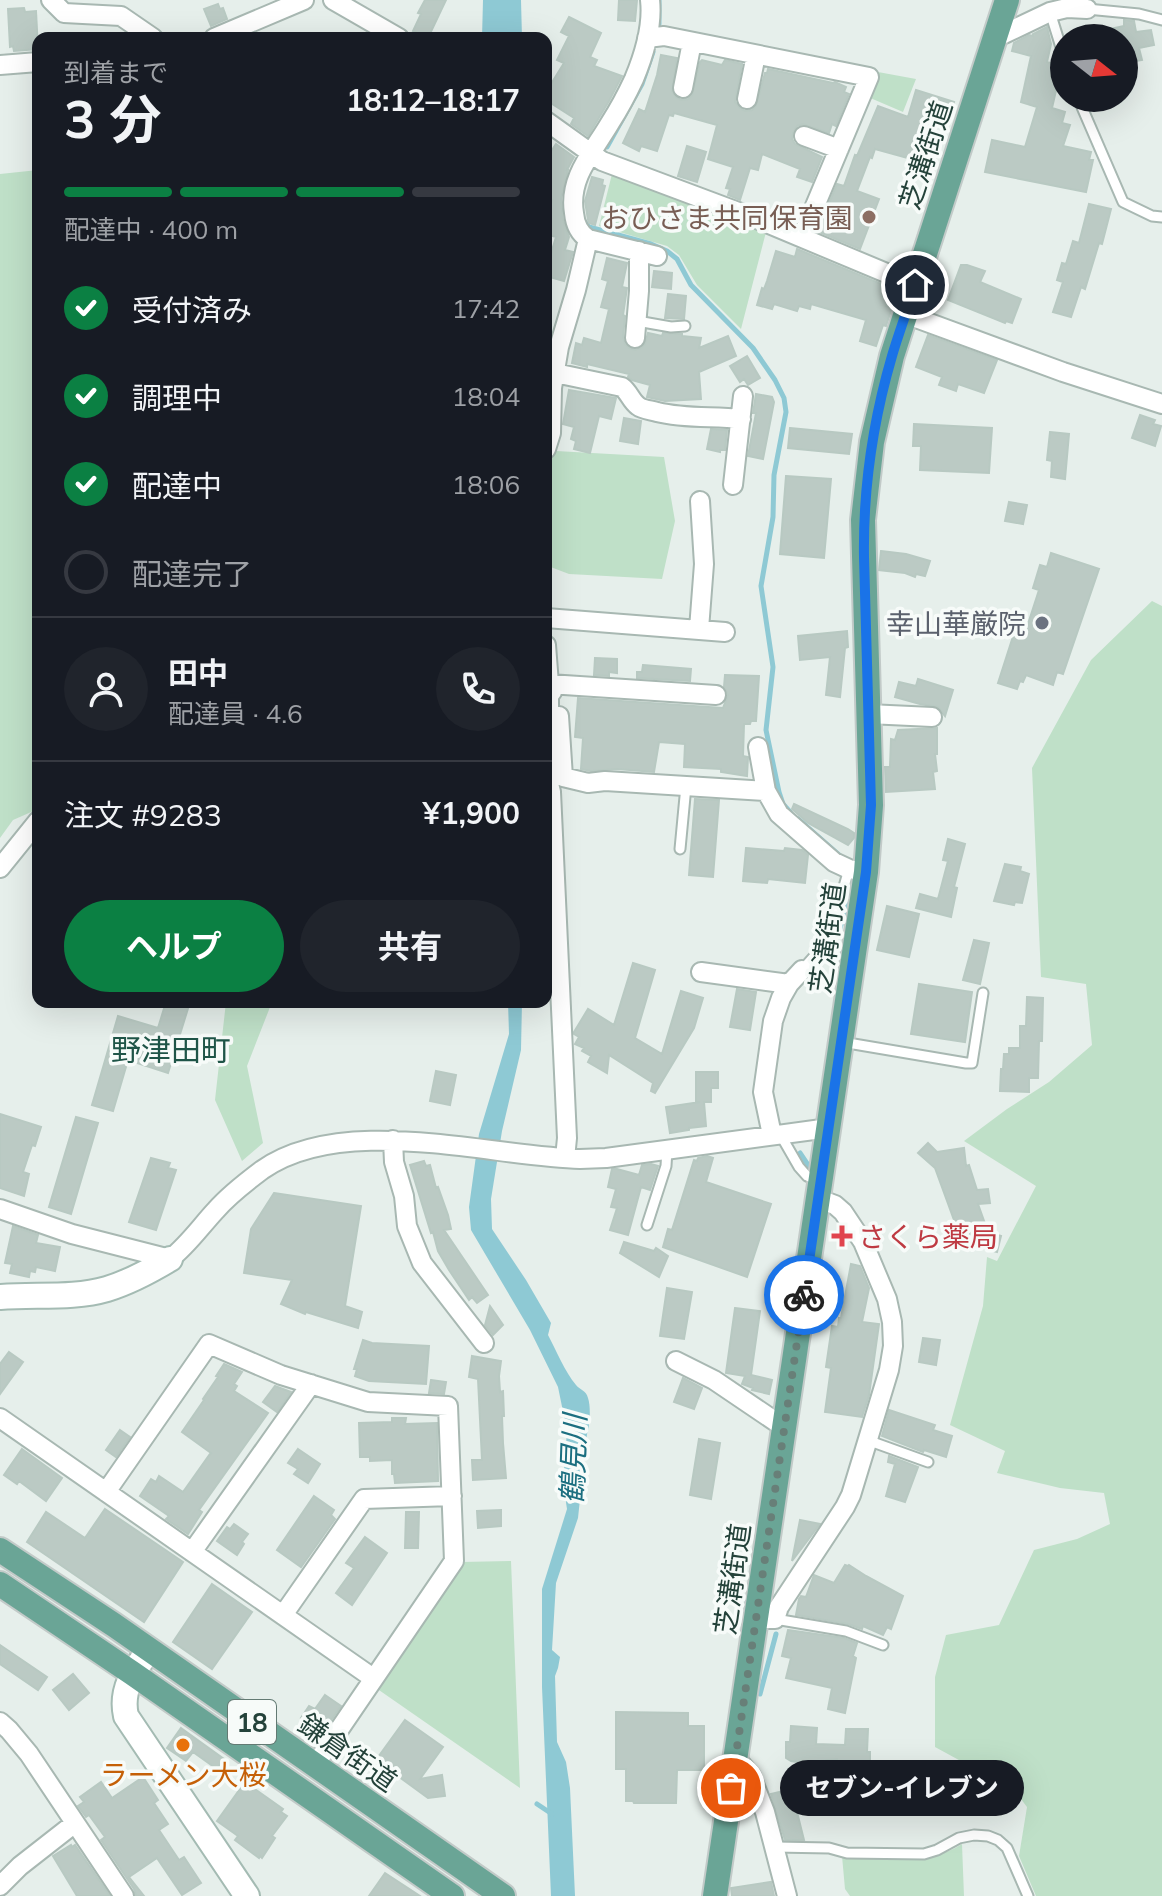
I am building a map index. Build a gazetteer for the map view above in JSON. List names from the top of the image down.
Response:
{
  "streets": {
    "main road": ["芝溝街道", "18", "鎌倉街道"]
  },
  "districts": ["野津田町"],
  "water": ["鶴見川"],
  "places": {
    "other": [
      "おひさま共同保育園",
      "幸山華厳院",
      "ラーメン大桜",
      "セブン-イレブン"
    ],
    "health": ["さくら薬局"]
  },
  "north": "right",
  "page": {
    "heading": ["3 分", "到着まで", "18:12–18:17"],
    "panel": [
      "田中",
      "配達員 · 4.6",
      "注文 #9283",
      "¥1,900"
    ],
    "bar": "配達中 · 400 m",
    "list": [
      ["受付済み", "17:42"],
      ["調理中", "18:04"],
      ["配達中", "18:06"],
      "配達完了"
    ],
    "buttons": ["ヘルプ", "共有"],
    "bubble": "セブン-イレブン"
  }
}
